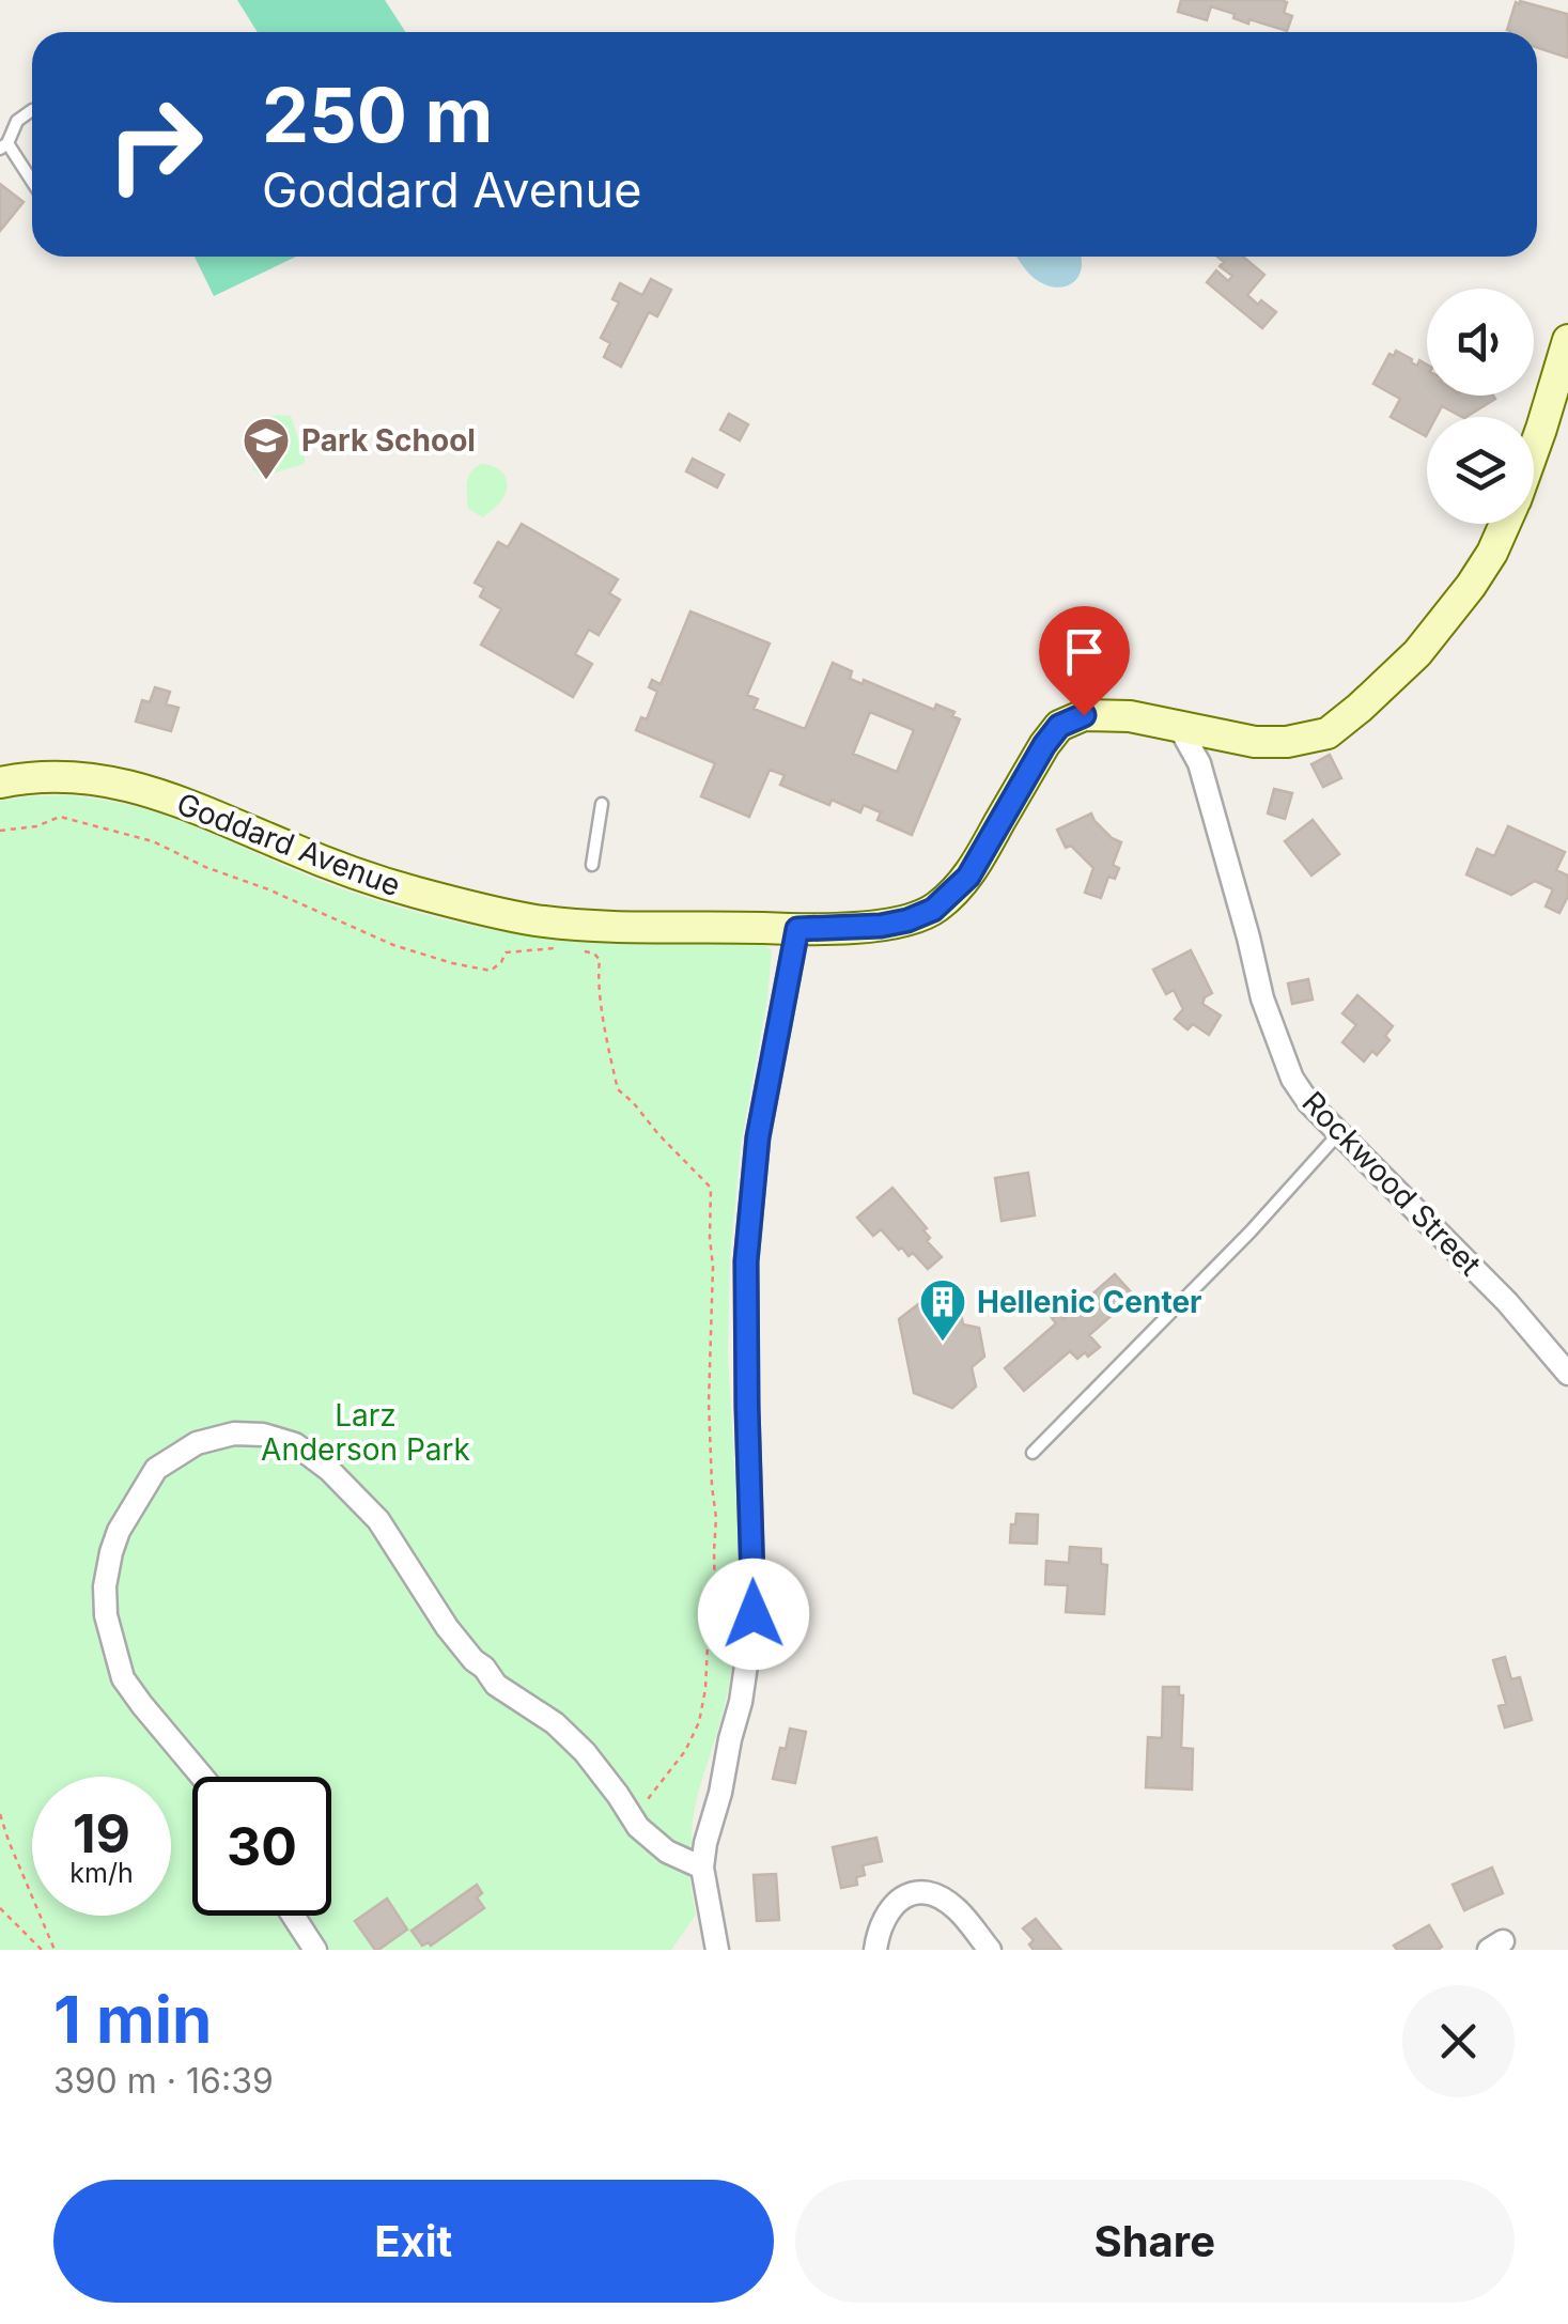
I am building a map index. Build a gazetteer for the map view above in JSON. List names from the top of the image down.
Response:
{
  "streets": {
    "main road": ["Goddard Avenue"],
    "street": ["Rockwood Street"]
  },
  "crossings": [
    ["Goddard Avenue", "Rockwood Street"]
  ],
  "parks": ["Larz Anderson Park"],
  "places": {
    "school or university": ["Park School"],
    "building": ["Hellenic Center"]
  },
  "page": {
    "turn": ["250 m", "Goddard Avenue"],
    "speed": "19 km/h",
    "limit": "30",
    "heading": ["1 min", "390 m · 16:39"],
    "buttons": ["Exit", "Share"]
  }
}
